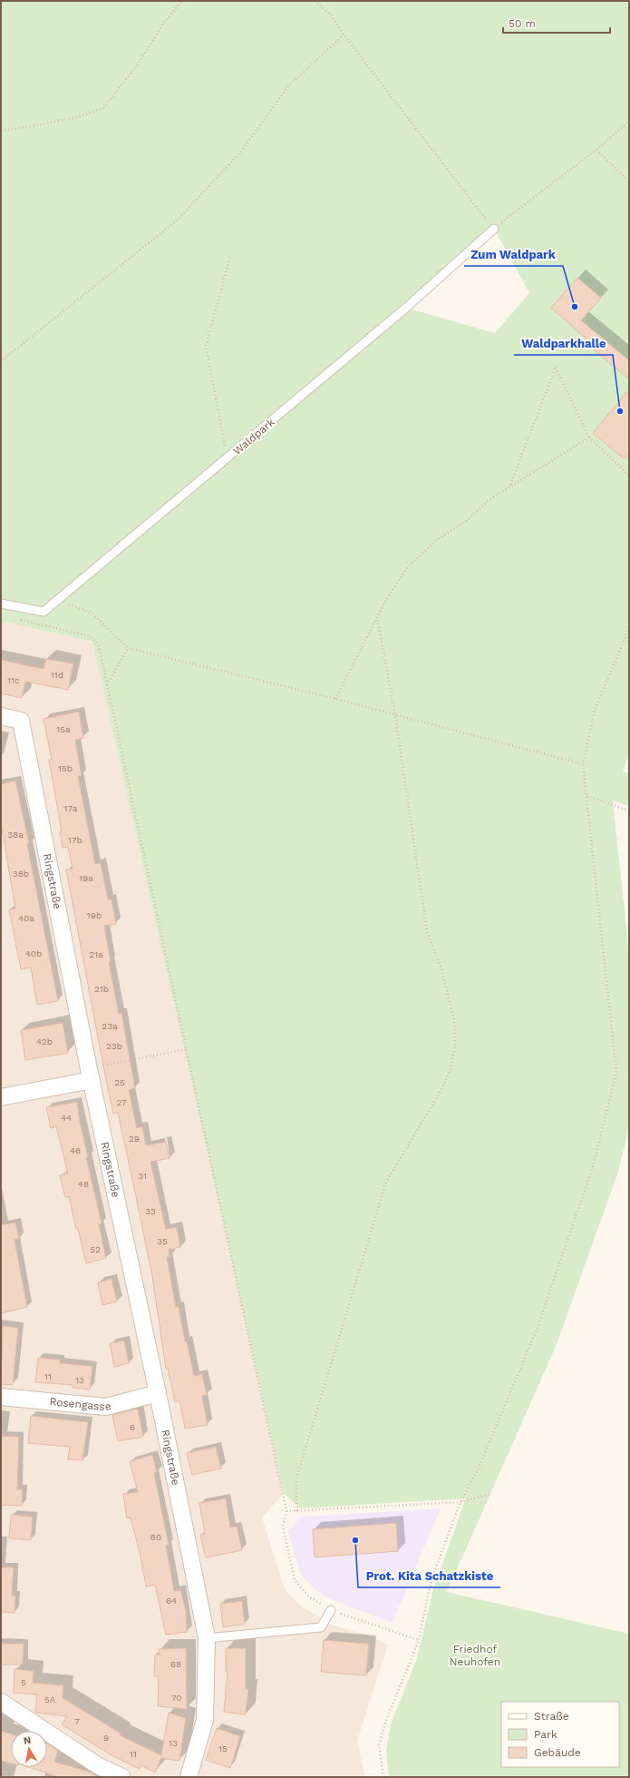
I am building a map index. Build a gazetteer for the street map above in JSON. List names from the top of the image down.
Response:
{
  "streets": {
    "street": ["Ringstraße", "Rosengasse"],
    "lane": ["Waldpark"]
  },
  "crossings": [
    ["Ringstraße", "Rosengasse"]
  ],
  "parks": ["Friedhof Neuhofen"],
  "places": ["Zum Waldpark", "Waldparkhalle", "Prot. Kita Schatzkiste"],
  "house_numbers": [
    "11d",
    "11c",
    "15a",
    "15b",
    "17a",
    "38a",
    "17b",
    "38b",
    "19a",
    "19b",
    "40a",
    "40b",
    "21a",
    "21b",
    "23a",
    "42b",
    "23b",
    "25",
    "27",
    "44",
    "29",
    "46",
    "31",
    "48",
    "33",
    "35",
    "52",
    "11",
    "13",
    "6",
    "60",
    "64",
    "68",
    "5",
    "70",
    "5A",
    "7",
    "9",
    "13",
    "15",
    "11"
  ],
  "legend": ["Straße", "Park", "Gebäude"],
  "scale_bar": "50 m",
  "north": "top"
}
